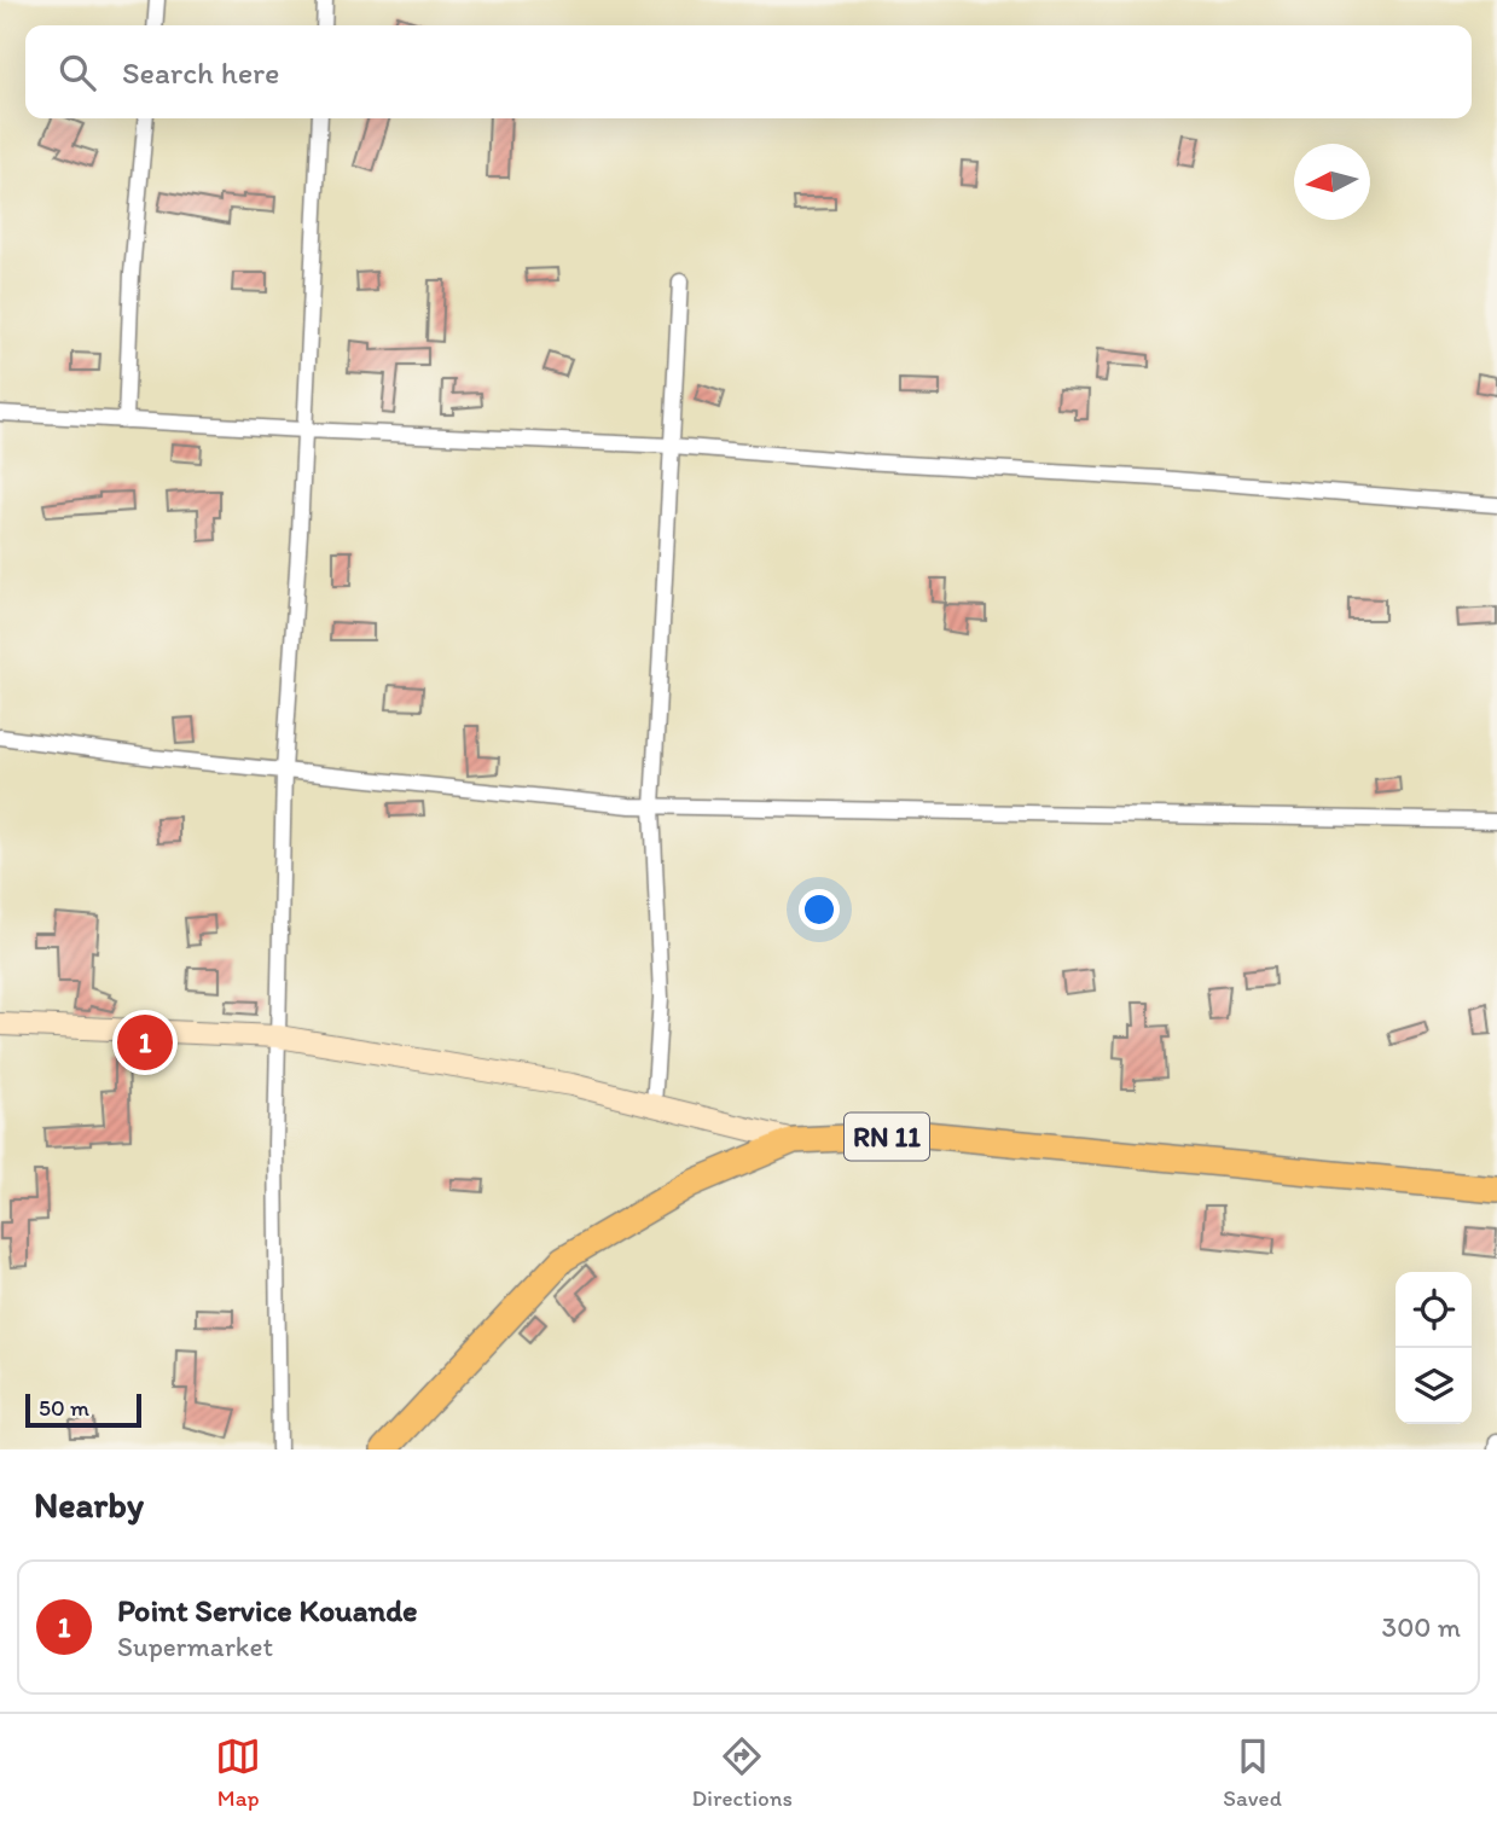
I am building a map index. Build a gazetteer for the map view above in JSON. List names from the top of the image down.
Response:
{
  "streets": {
    "main road": ["RN 11"]
  },
  "scale_bar": "50 m",
  "north": "left",
  "page": {
    "search": "Search here",
    "pins": "1",
    "scale": "50 m",
    "heading": "Nearby",
    "list": [
      {
        "mark": "1",
        "name": "Point Service Kouande",
        "note": "Supermarket",
        "value": "300 m"
      }
    ],
    "nav": ["Map", "Directions", "Saved"]
  }
}
